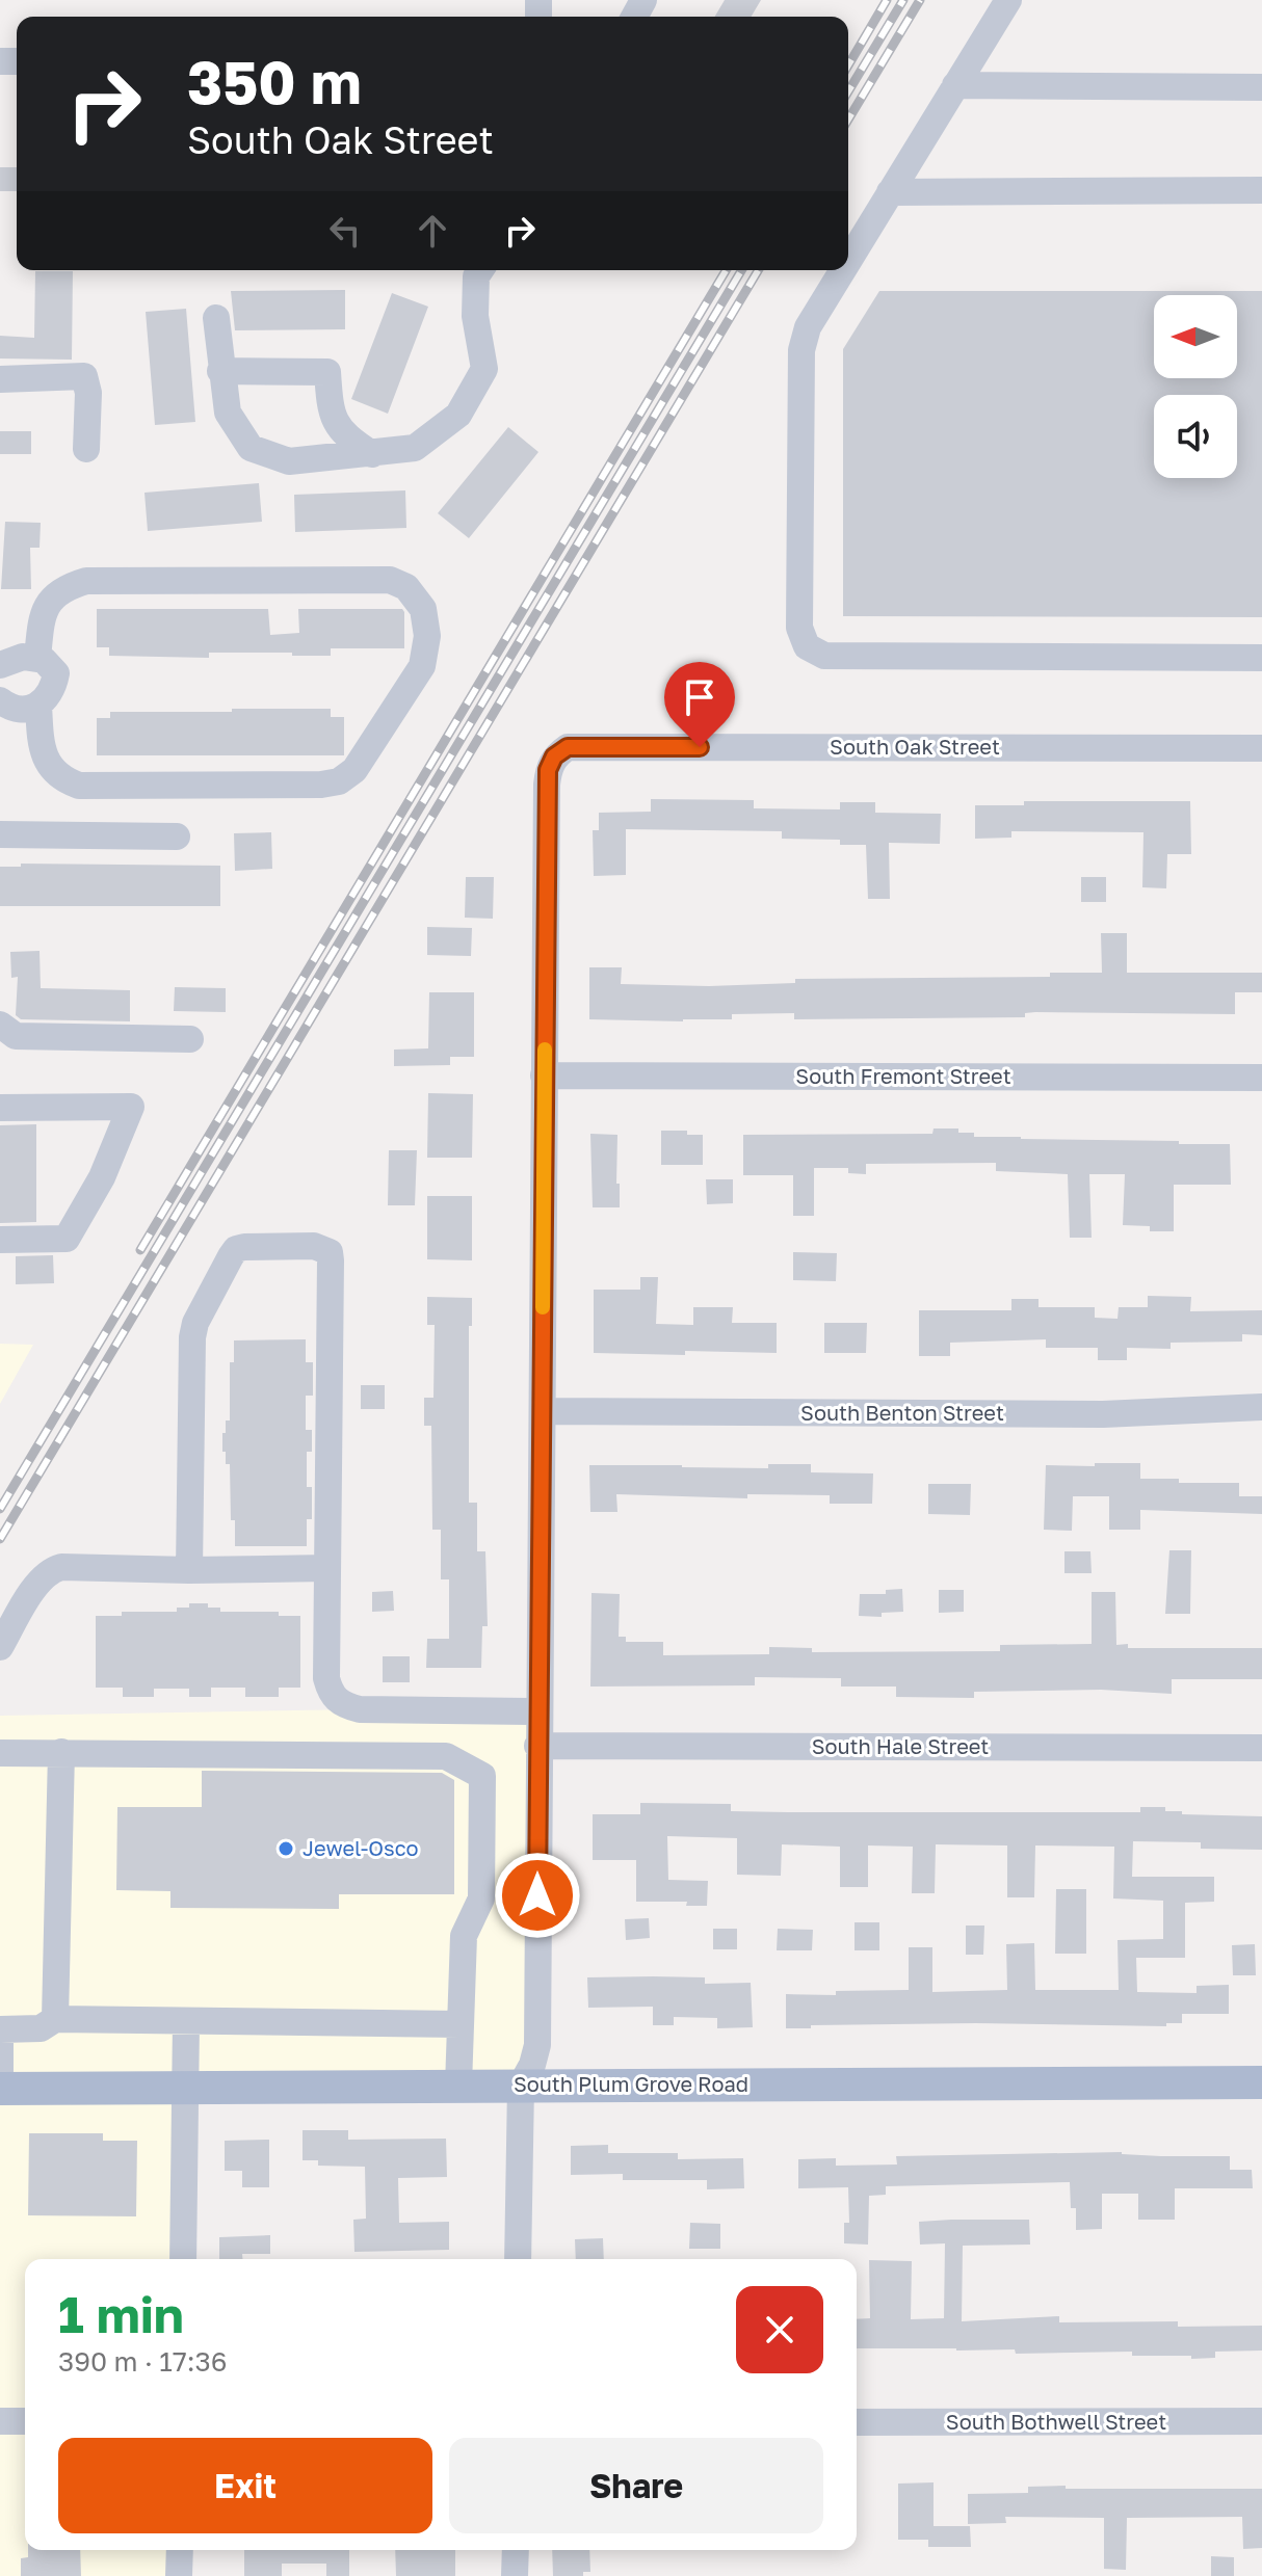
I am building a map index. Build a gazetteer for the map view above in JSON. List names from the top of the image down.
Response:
{
  "streets": {
    "main road": ["South Plum Grove Road"],
    "street": [
      "South Oak Street",
      "South Fremont Street",
      "South Benton Street",
      "South Hale Street",
      "South Bothwell Street"
    ]
  },
  "crossings": [
    ["South Oak Street", "South Fremont Street"]
  ],
  "places": ["Jewel-Osco"],
  "north": "left",
  "page": {
    "turn": ["350 m", "South Oak Street"],
    "heading": ["1 min", "390 m · 17:36"],
    "buttons": ["Exit", "Share"]
  }
}
